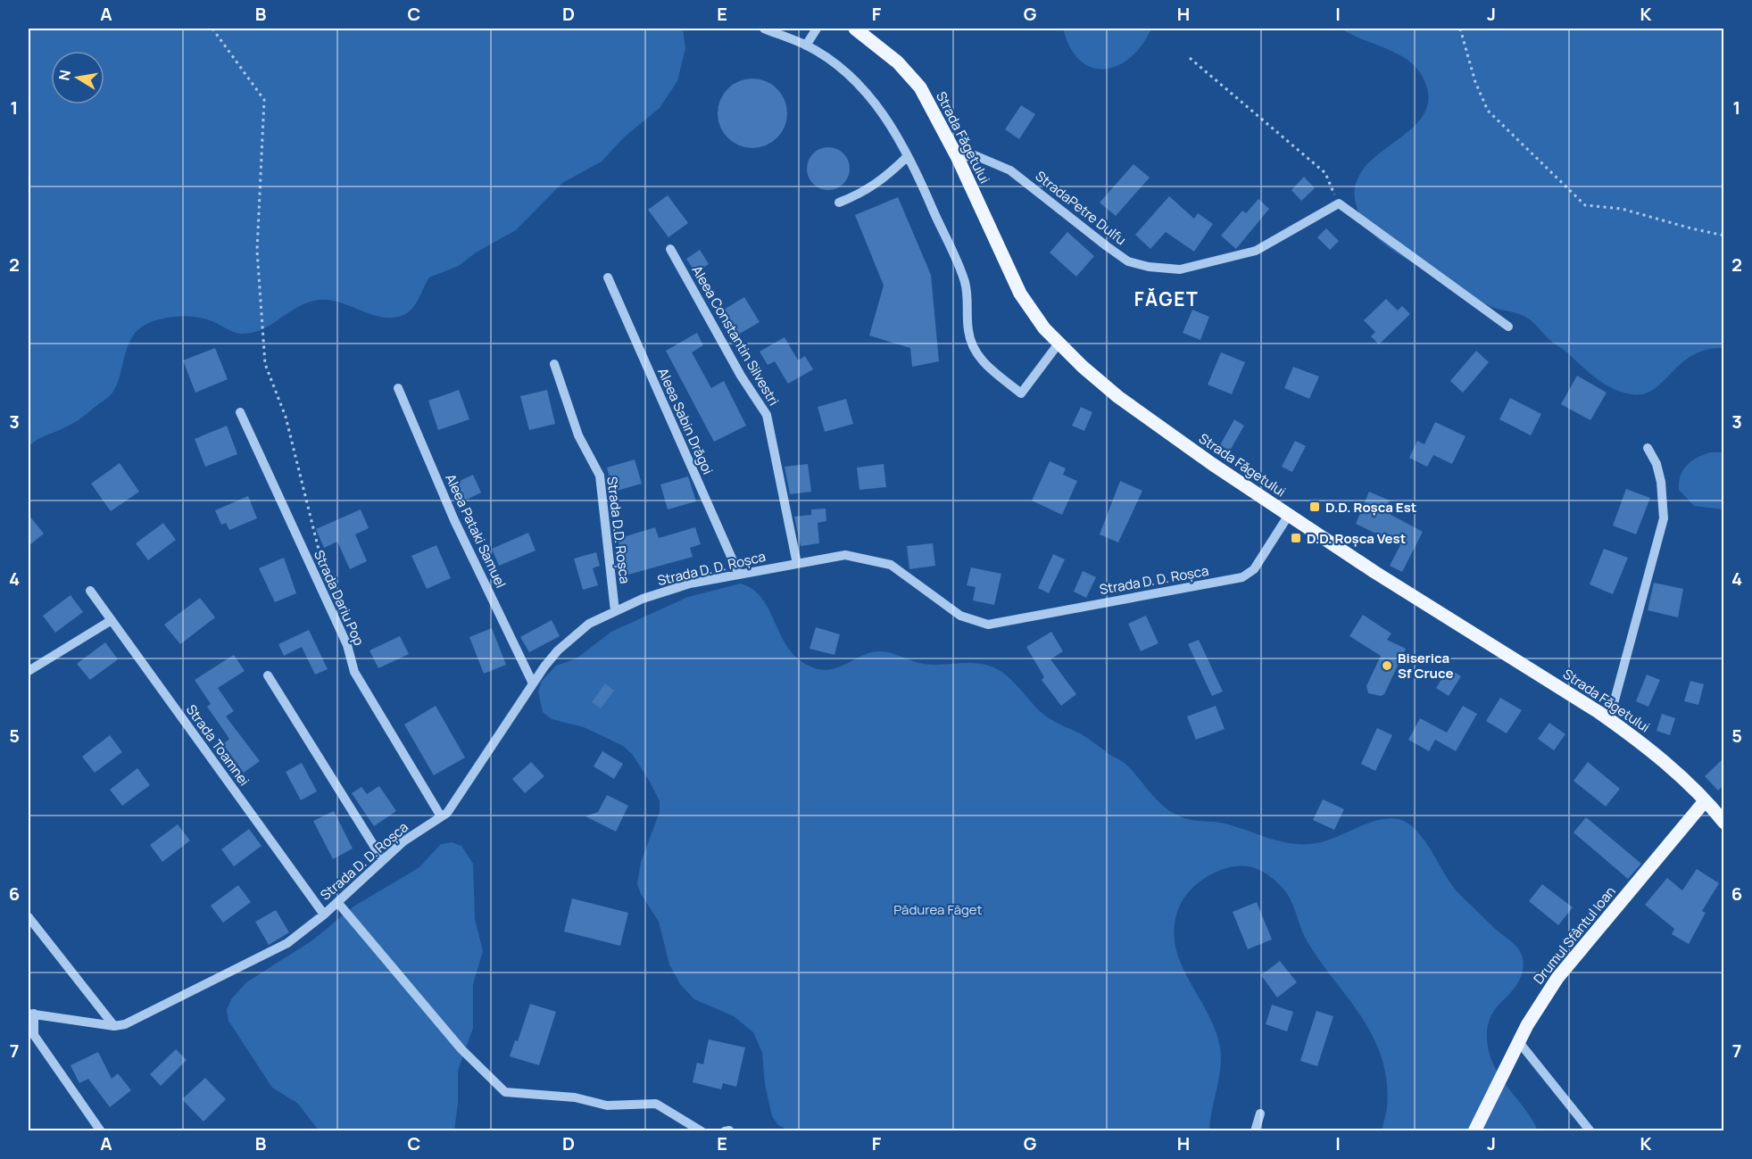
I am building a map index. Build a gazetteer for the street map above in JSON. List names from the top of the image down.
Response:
{
  "streets": {
    "main road": ["Strada Făgetului", "Drumul Sfântul Ioan"],
    "street": [
      "StradaPetre Dulfu",
      "Aleea Constantin Silvestri",
      "Aleea Sabin Drăgoi",
      "Strada D.D. Roșca",
      "Aleea Pataki Samuel",
      "Strada D. D. Roșca",
      "Strada Dariu Pop",
      "Strada Toamnei"
    ]
  },
  "crossings": [
    ["Strada Făgetului", "StradaPetre Dulfu"],
    ["Strada Făgetului", "Strada D. D. Roșca"],
    ["Strada Făgetului", "Drumul Sfântul Ioan"],
    ["Aleea Constantin Silvestri", "Strada D. D. Roșca"],
    ["Aleea Sabin Drăgoi", "Strada D. D. Roșca"],
    ["Strada D.D. Roșca", "Strada D. D. Roșca"],
    ["Aleea Pataki Samuel", "Strada D. D. Roșca"],
    ["Strada D. D. Roșca", "Strada Dariu Pop"],
    ["Strada D. D. Roșca", "Strada Toamnei"]
  ],
  "districts": ["FĂGET"],
  "parks": ["Pădurea Făget"],
  "places": {
    "transit": ["D.D. Roșca Est", "D.D. Roșca Vest"],
    "other": ["Biserica Sf Cruce"]
  },
  "north": "left",
  "grid": {
    "columns": [
      "A",
      "B",
      "C",
      "D",
      "E",
      "F",
      "G",
      "H",
      "I",
      "J",
      "K"
    ],
    "rows": [
      "1",
      "2",
      "3",
      "4",
      "5",
      "6",
      "7"
    ]
  }
}
